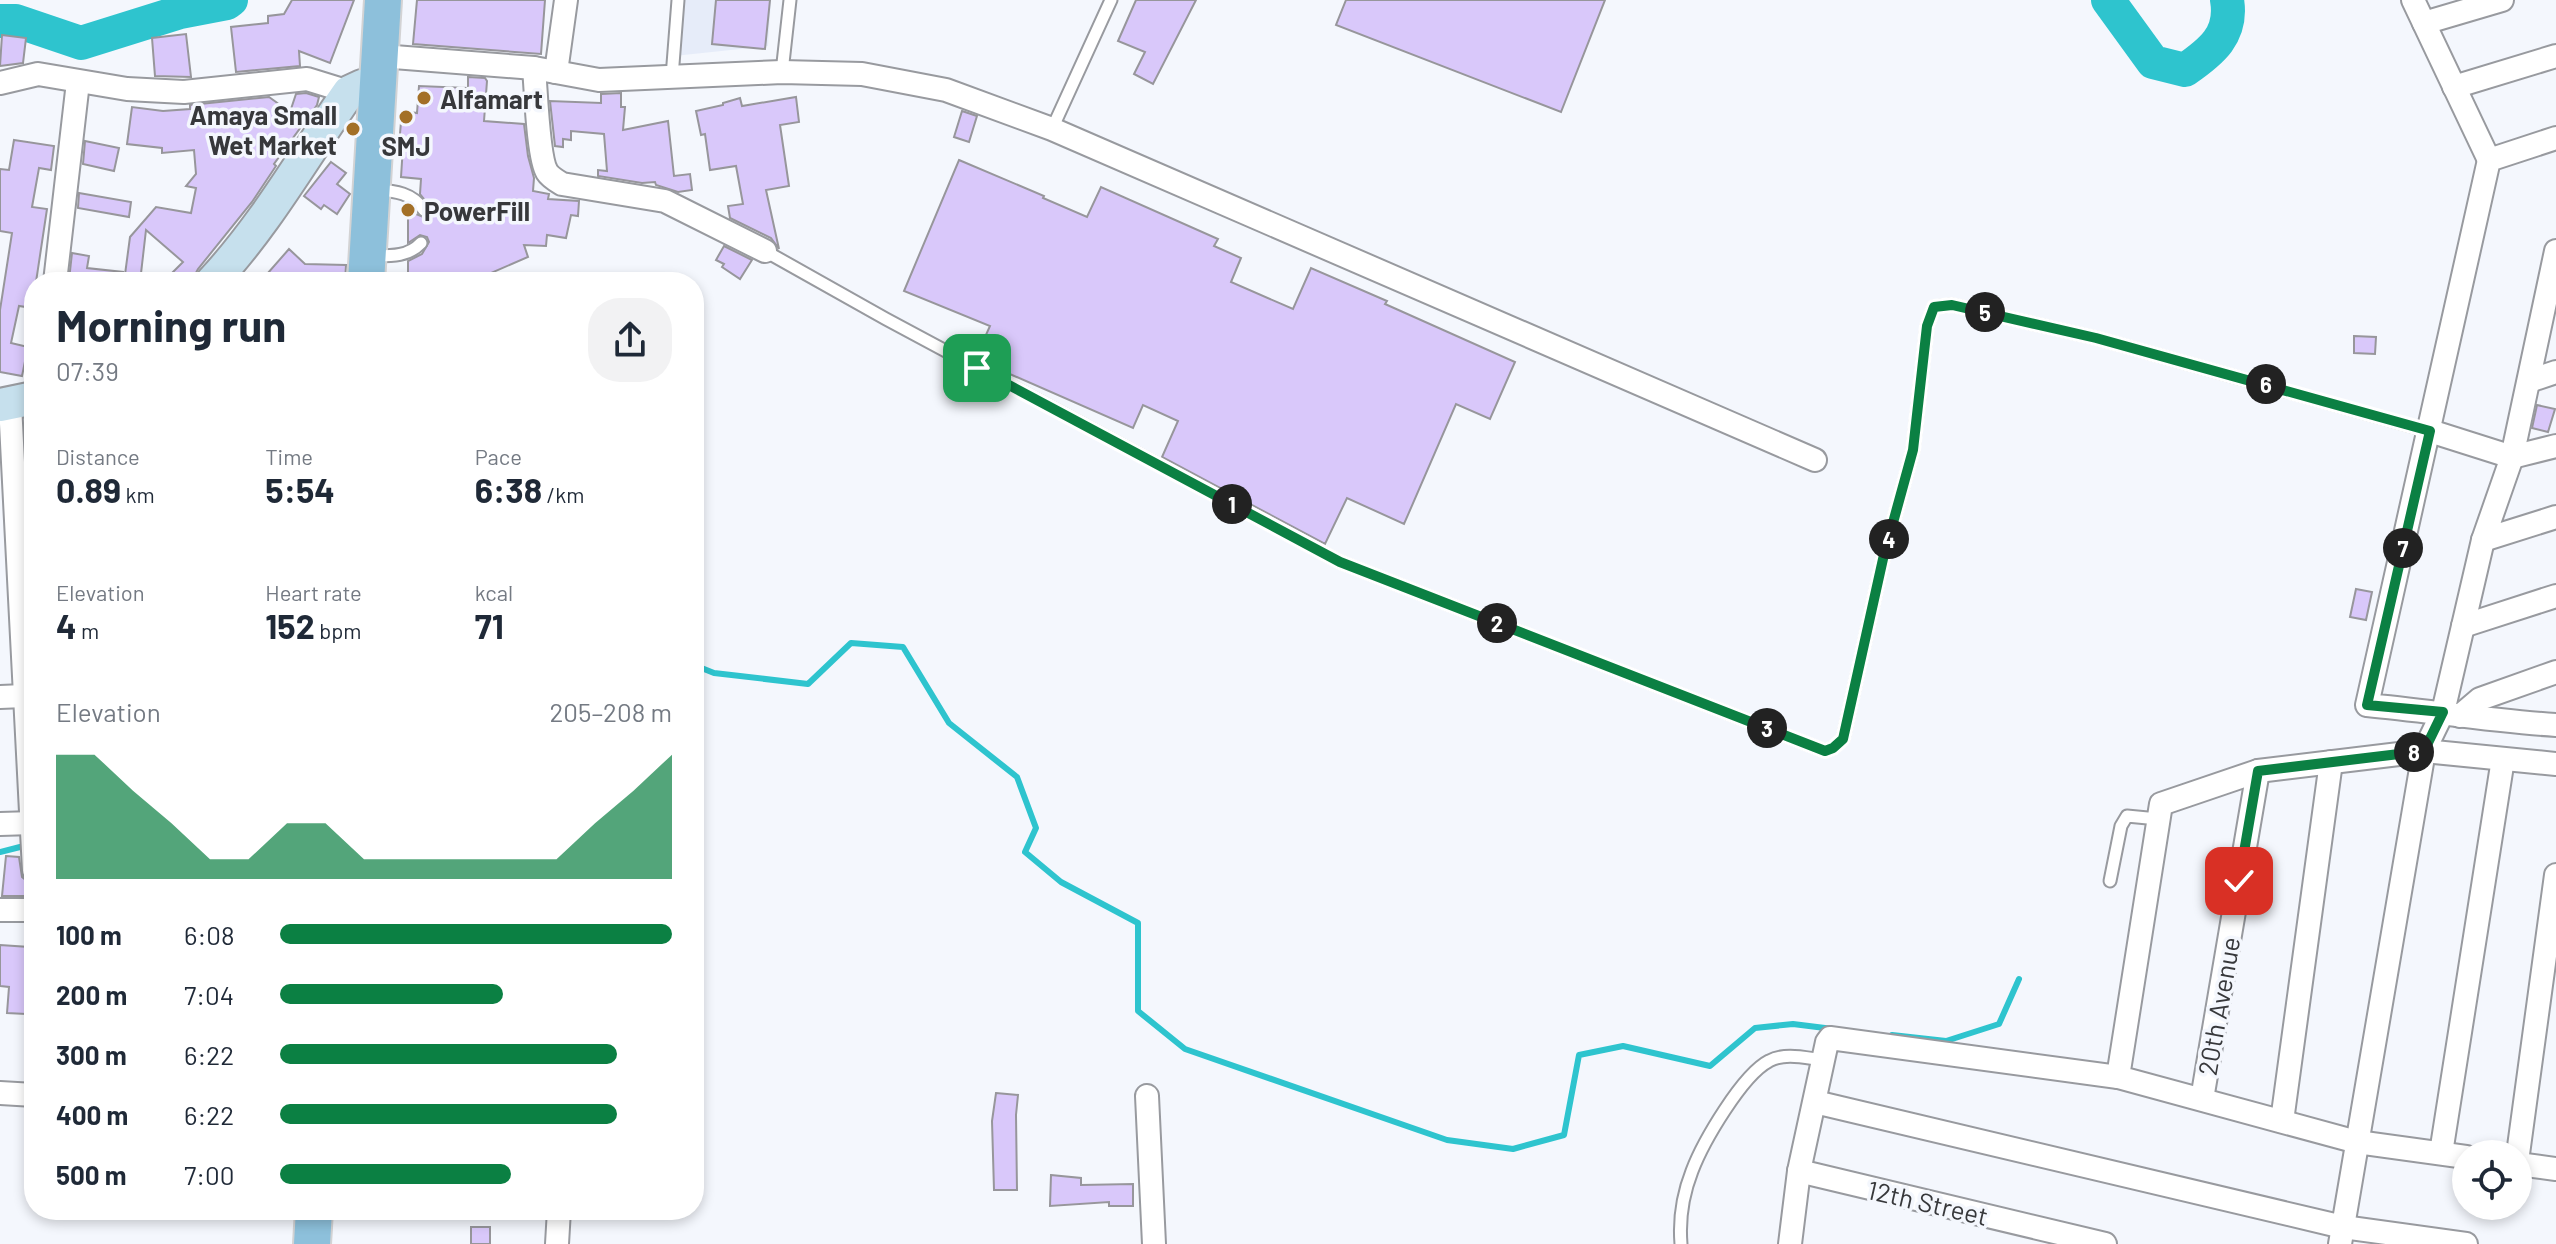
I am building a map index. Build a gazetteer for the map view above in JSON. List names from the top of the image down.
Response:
{
  "streets": {
    "street": ["20th Avenue", "12th Street"]
  },
  "places": [
    "Alfamart",
    "SMJ",
    "Amaya Small Wet Market",
    "PowerFill"
  ],
  "page": {
    "heading": ["Morning run", "07:39"],
    "pins": [
      "5",
      "6",
      "1",
      "4",
      "7",
      "2",
      "3",
      "8"
    ],
    "stats": [
      ["Distance", "0.89 km"],
      ["Time", "5:54"],
      ["Pace", "6:38 /km"],
      ["Elevation", "4 m"],
      ["Heart rate", "152 bpm"],
      ["kcal", "71"]
    ],
    "chart": ["Elevation", "205–208 m"],
    "list": [
      {
        "name": "100 m",
        "note": "6:08"
      },
      {
        "name": "200 m",
        "note": "7:04"
      },
      {
        "name": "300 m",
        "note": "6:22"
      },
      {
        "name": "400 m",
        "note": "6:22"
      },
      {
        "name": "500 m",
        "note": "7:00"
      }
    ]
  }
}
